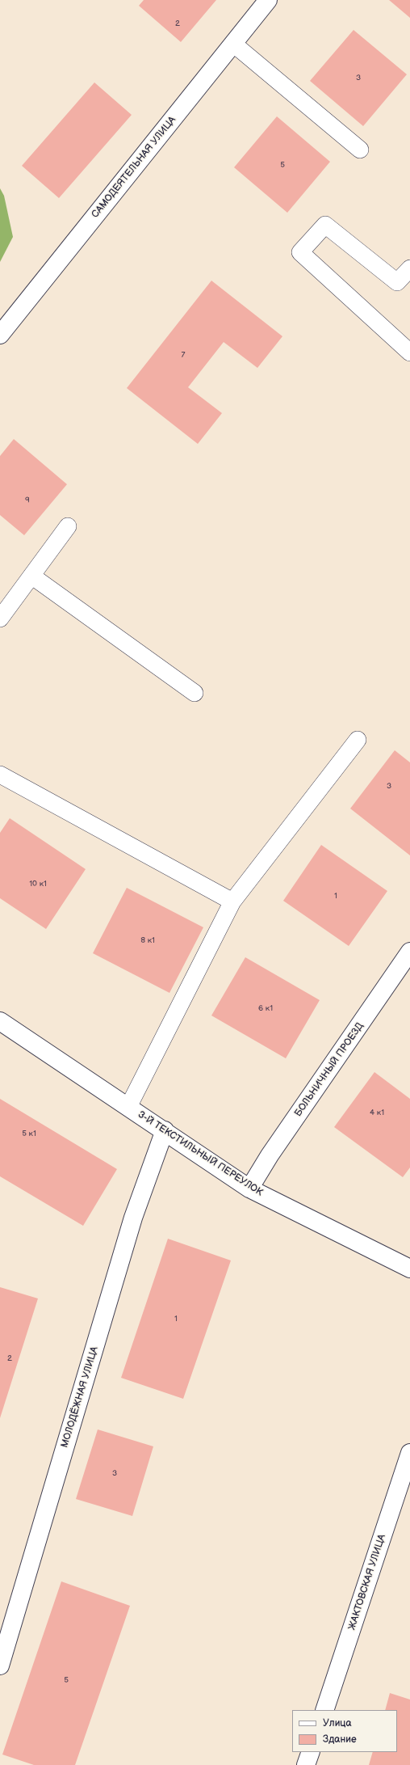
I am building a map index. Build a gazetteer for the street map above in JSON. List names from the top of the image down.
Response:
{
  "streets": {
    "street": [
      "САМОДЕЯТЕЛЬНАЯ УЛИЦА",
      "БОЛЬНИЧНЫЙ ПРОЕЗД",
      "3-Й ТЕКСТИЛЬНЫЙ ПЕРЕУЛОК",
      "МОЛОДЁЖНАЯ УЛИЦА",
      "ЖАКТОВСКАЯ УЛИЦА"
    ]
  },
  "crossings": [
    ["БОЛЬНИЧНЫЙ ПРОЕЗД", "3-Й ТЕКСТИЛЬНЫЙ ПЕРЕУЛОК"],
    ["3-Й ТЕКСТИЛЬНЫЙ ПЕРЕУЛОК", "МОЛОДЁЖНАЯ УЛИЦА"]
  ],
  "house_numbers": [
    "2",
    "3",
    "5",
    "7",
    "9",
    "3",
    "10 к1",
    "1",
    "8 к1",
    "6 к1",
    "4 к1",
    "5 к1",
    "1",
    "2",
    "3",
    "5"
  ],
  "legend": ["Улица", "Здание"]
}
